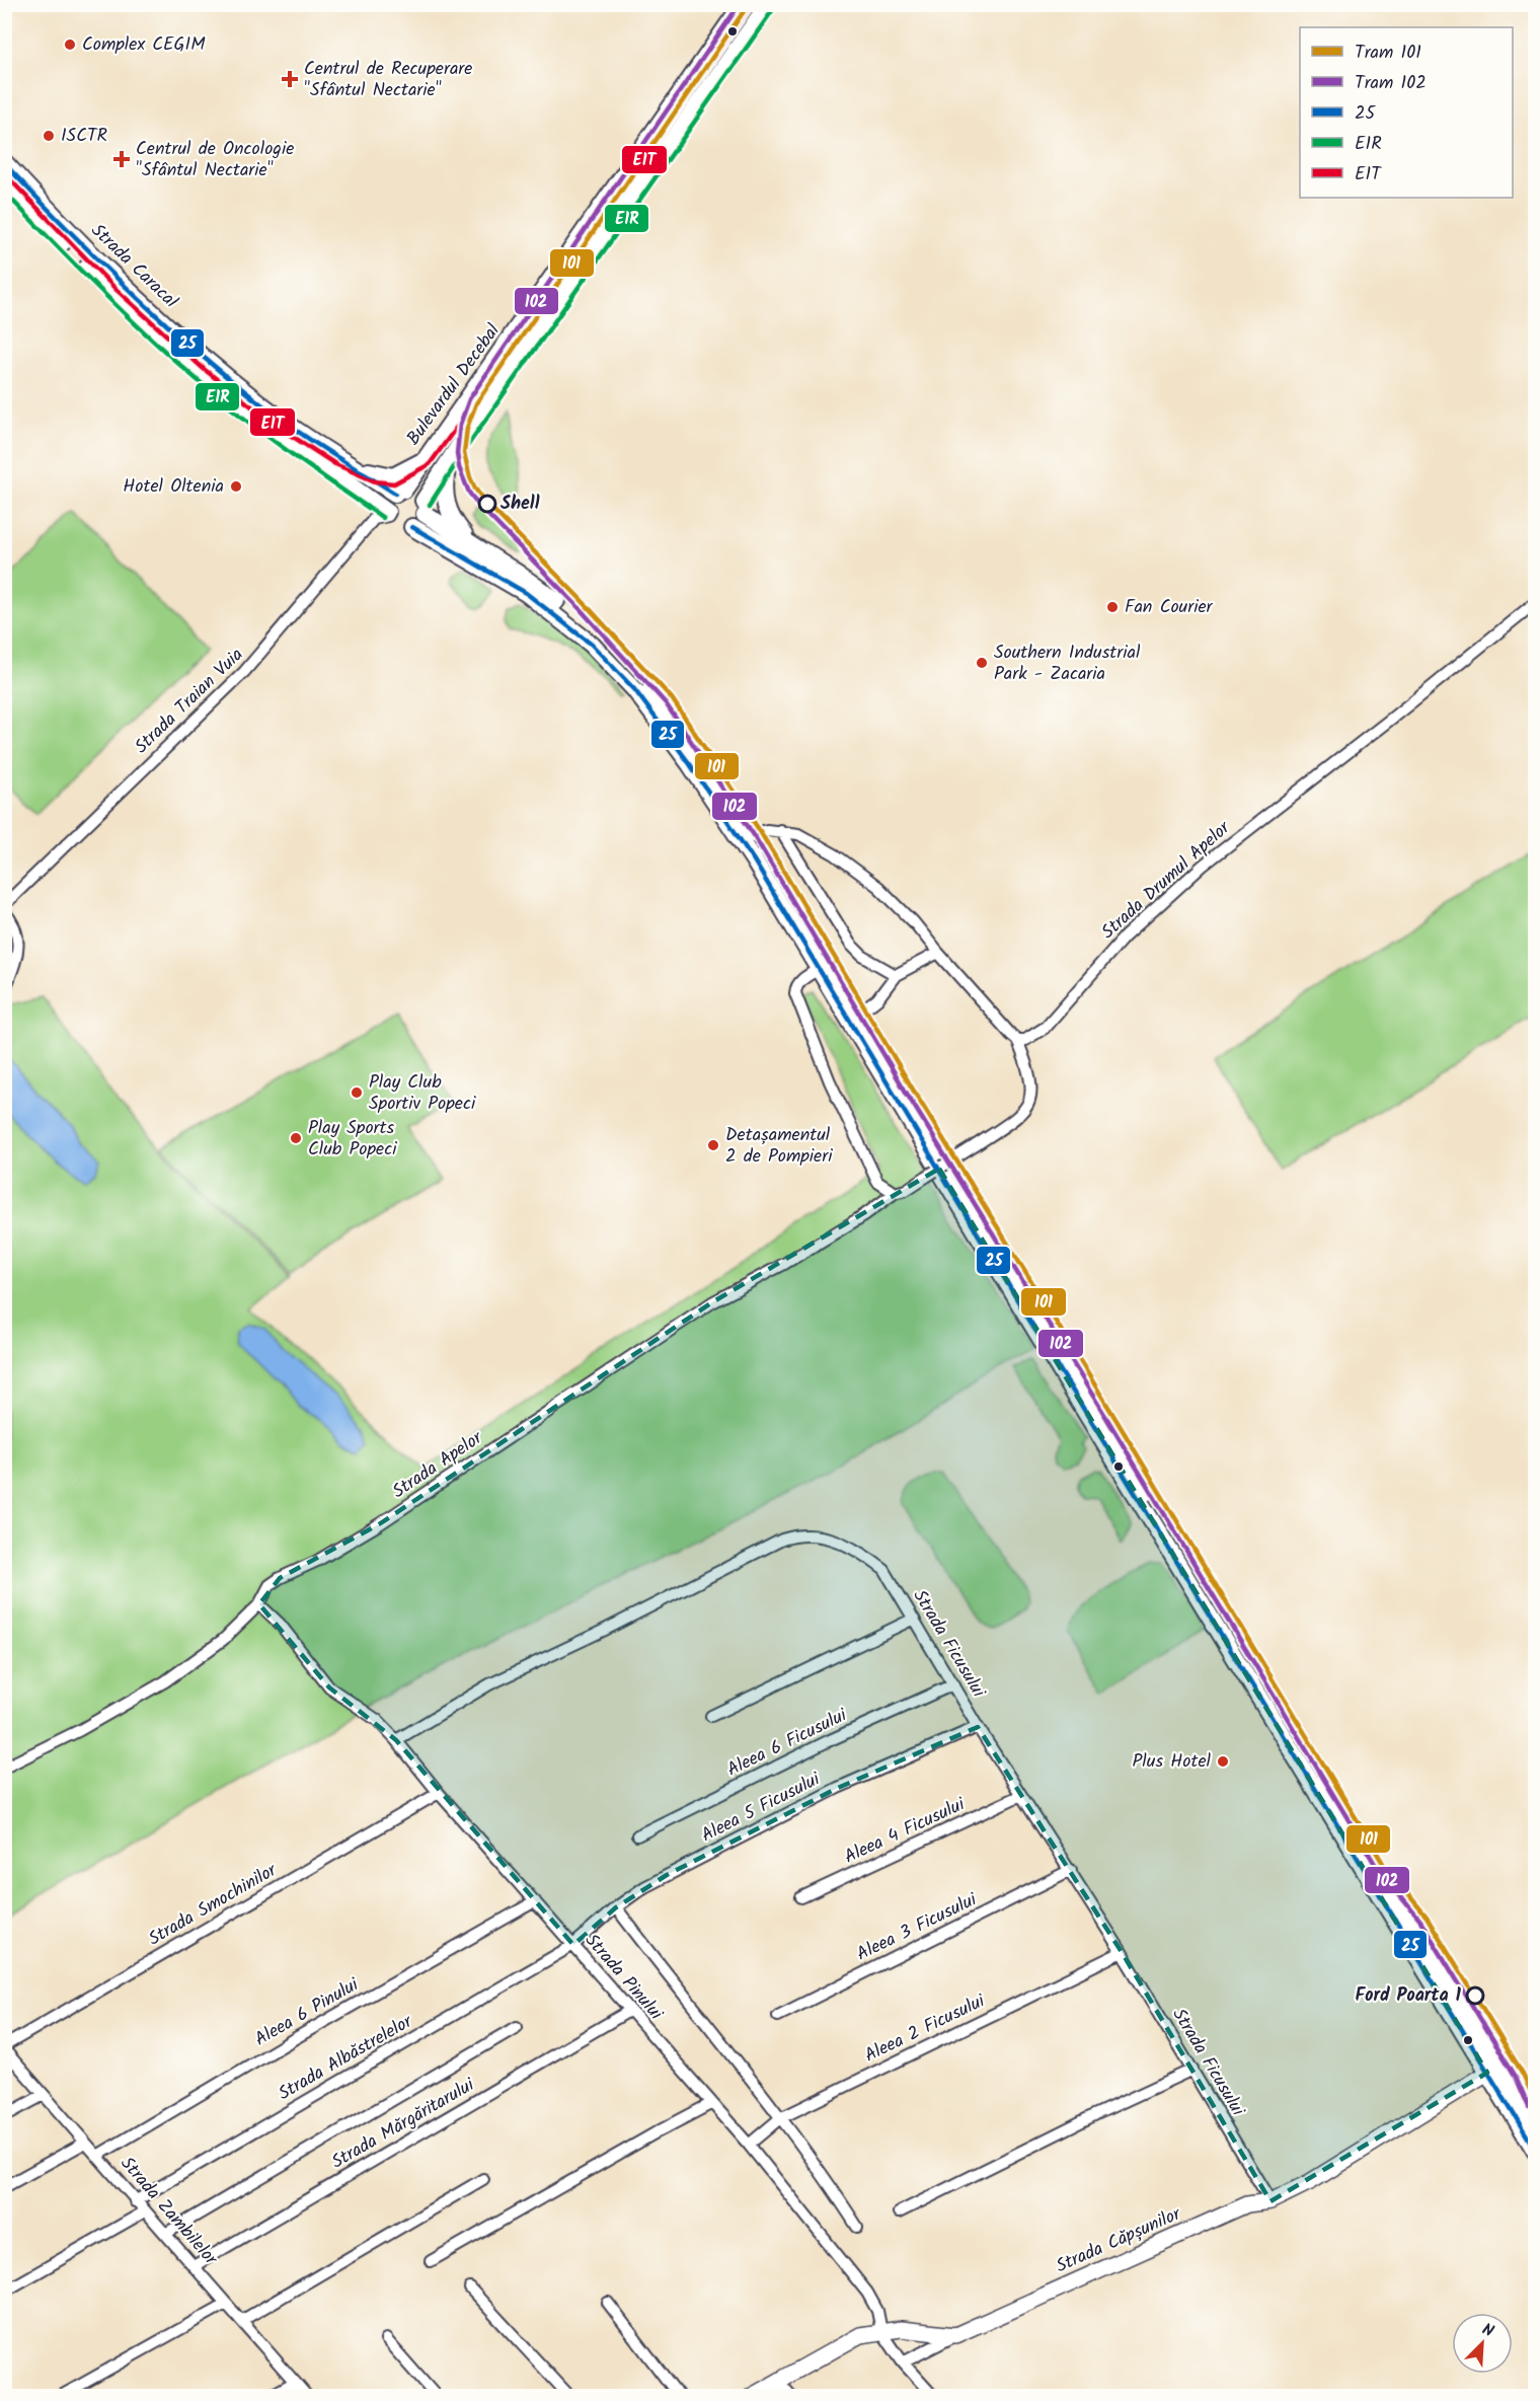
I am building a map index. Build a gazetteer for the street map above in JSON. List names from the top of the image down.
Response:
{
  "streets": {
    "main road": ["Strada Caracal", "Bulevardul Decebal"],
    "street": [
      "Strada Traian Vuia",
      "Strada Drumul Apelor",
      "Strada Apelor",
      "Strada Ficusului",
      "Aleea 6 Ficusului",
      "Aleea 5 Ficusului",
      "Aleea 4 Ficusului",
      "Strada Smochinilor",
      "Aleea 3 Ficusului",
      "Strada Pinului",
      "Aleea 6 Pinului",
      "Aleea 2 Ficusului",
      "Strada Albăstrelelor",
      "Strada Mărgăritarului",
      "Strada Zambilelor",
      "Strada Căpșunilor"
    ]
  },
  "crossings": [
    ["Strada Caracal", "Bulevardul Decebal"],
    ["Strada Caracal", "Strada Traian Vuia"],
    ["Bulevardul Decebal", "Strada Traian Vuia"],
    ["Strada Drumul Apelor", "Strada Apelor"],
    ["Strada Apelor", "Strada Pinului"],
    ["Strada Ficusului", "Aleea 6 Ficusului"],
    ["Strada Ficusului", "Aleea 5 Ficusului"],
    ["Strada Ficusului", "Aleea 4 Ficusului"],
    ["Strada Ficusului", "Aleea 3 Ficusului"],
    ["Strada Ficusului", "Strada Pinului"],
    ["Strada Ficusului", "Aleea 2 Ficusului"],
    ["Strada Ficusului", "Strada Căpșunilor"],
    ["Aleea 5 Ficusului", "Strada Pinului"],
    ["Aleea 5 Ficusului", "Strada Albăstrelelor"],
    ["Strada Smochinilor", "Strada Pinului"],
    ["Strada Smochinilor", "Strada Zambilelor"],
    ["Strada Pinului", "Aleea 6 Pinului"],
    ["Strada Pinului", "Aleea 2 Ficusului"],
    ["Strada Pinului", "Strada Albăstrelelor"],
    ["Strada Pinului", "Strada Mărgăritarului"],
    ["Aleea 6 Pinului", "Strada Zambilelor"],
    ["Strada Albăstrelelor", "Strada Zambilelor"],
    ["Strada Mărgăritarului", "Strada Zambilelor"]
  ],
  "places": {
    "other": [
      "Complex CEGIM",
      "ISCTR",
      "Hotel Oltenia",
      "Shell",
      "Fan Courier",
      "Southern Industrial Park - Zacaria",
      "Play Club Sportiv Popeci",
      "Play Sports Club Popeci",
      "Detașamentul 2 de Pompieri",
      "Plus Hotel",
      "Ford Poarta 1"
    ],
    "health": ["Centrul de Recuperare \"Sfântul Nectarie\"", "Centrul de Oncologie \"Sfântul Nectarie\""]
  },
  "lines": [
    "tram line 101",
    "tram line 102",
    "transit line E1R",
    "transit line E1T",
    "transit line 25"
  ],
  "legend": [
    "Tram 101",
    "Tram 102",
    "25",
    "E1R",
    "E1T"
  ],
  "north": "top right"
}
